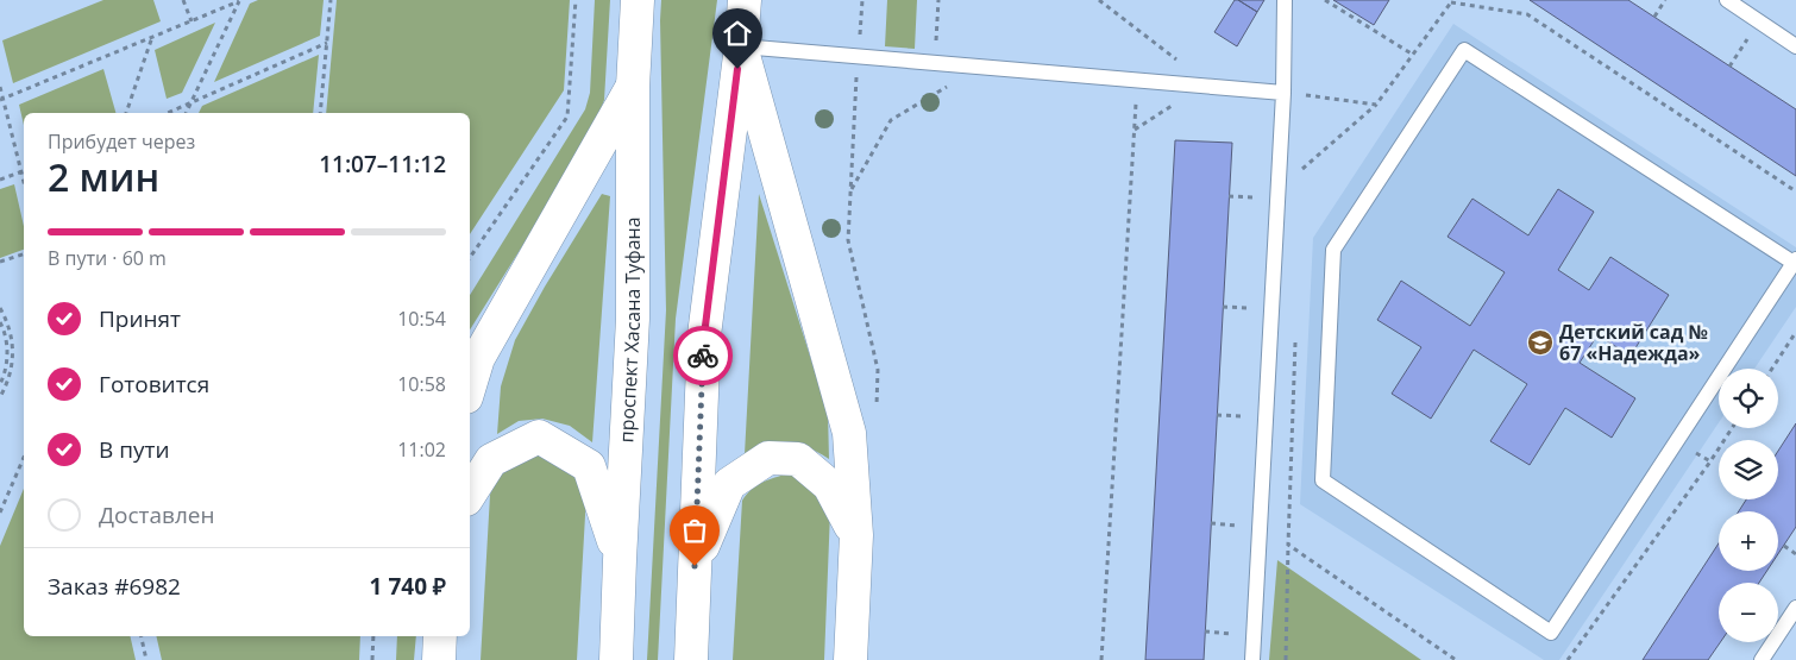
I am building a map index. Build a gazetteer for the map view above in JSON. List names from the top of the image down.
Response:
{
  "streets": {
    "main road": ["проспект Хасана Туфана"]
  },
  "places": {
    "school or university": ["Детский сад № 67 «Надежда»"]
  },
  "page": {
    "heading": ["2 мин", "Прибудет через", "11:07–11:12"],
    "panel": ["Заказ #6982", "1 740 ₽"],
    "bar": "В пути · 60 m",
    "list": [
      ["Принят", "10:54"],
      ["Готовится", "10:58"],
      ["В пути", "11:02"],
      "Доставлен"
    ],
    "map_buttons": ["+", "−"]
  }
}
